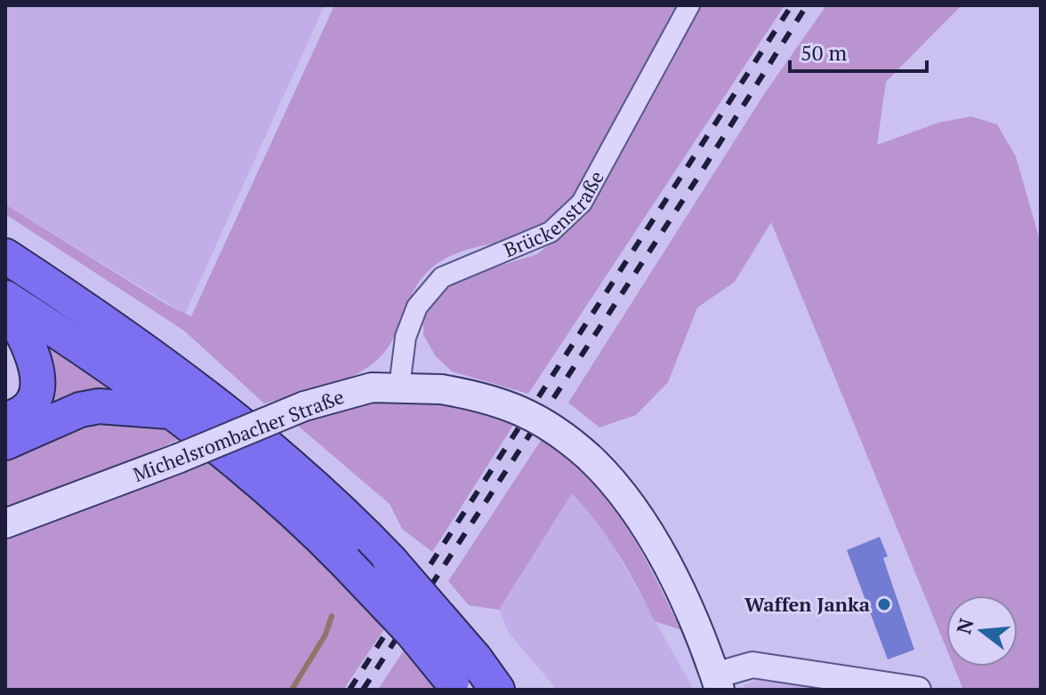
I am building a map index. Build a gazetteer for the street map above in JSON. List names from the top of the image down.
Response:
{
  "streets": {
    "main road": ["Michelsrombacher Straße"],
    "street": ["Brückenstraße"]
  },
  "crossings": [
    ["Brückenstraße", "Michelsrombacher Straße"]
  ],
  "places": ["Waffen Janka"],
  "scale_bar": "50 m",
  "north": "left"
}
